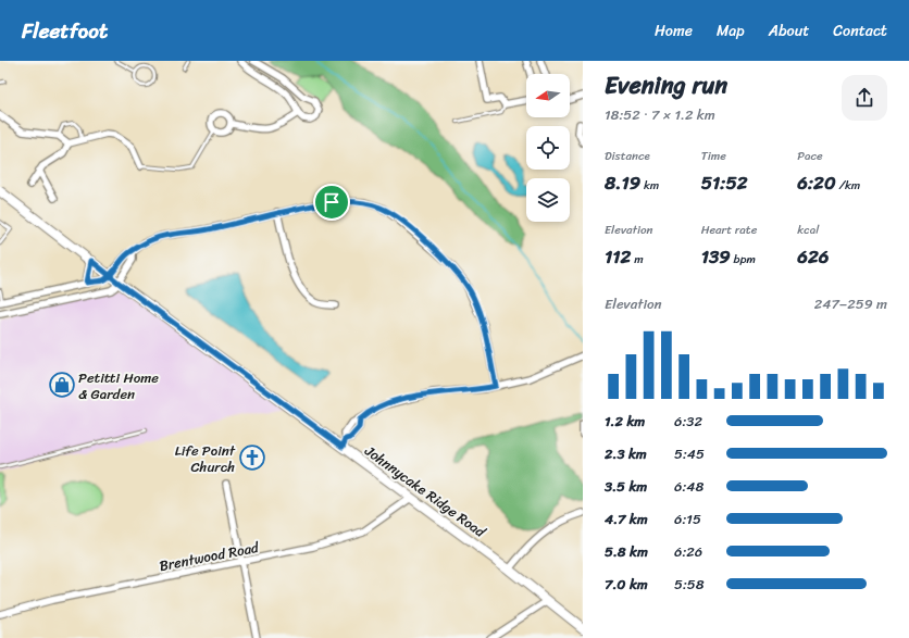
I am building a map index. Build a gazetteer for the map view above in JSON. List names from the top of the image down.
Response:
{
  "streets": {
    "main road": ["Johnnycake Ridge Road"],
    "street": ["Brentwood Road"]
  },
  "crossings": [
    ["Johnnycake Ridge Road", "Brentwood Road"]
  ],
  "places": {
    "shop": ["Petitti Home & Garden"],
    "church": ["Life Point Church"]
  },
  "north": "left",
  "page": {
    "header": "Fleetfoot",
    "nav": [
      "Home",
      "Map",
      "About",
      "Contact"
    ],
    "heading": ["Evening run", "18:52 · 7 × 1.2 km"],
    "stats": [
      ["Distance", "8.19 km"],
      ["Time", "51:52"],
      ["Pace", "6:20 /km"],
      ["Elevation", "112 m"],
      ["Heart rate", "139 bpm"],
      ["kcal", "626"]
    ],
    "chart": ["Elevation", "247–259 m"],
    "list": [
      {
        "name": "1.2 km",
        "note": "6:32"
      },
      {
        "name": "2.3 km",
        "note": "5:45"
      },
      {
        "name": "3.5 km",
        "note": "6:48"
      },
      {
        "name": "4.7 km",
        "note": "6:15"
      },
      {
        "name": "5.8 km",
        "note": "6:26"
      },
      {
        "name": "7.0 km",
        "note": "5:58"
      }
    ]
  }
}
